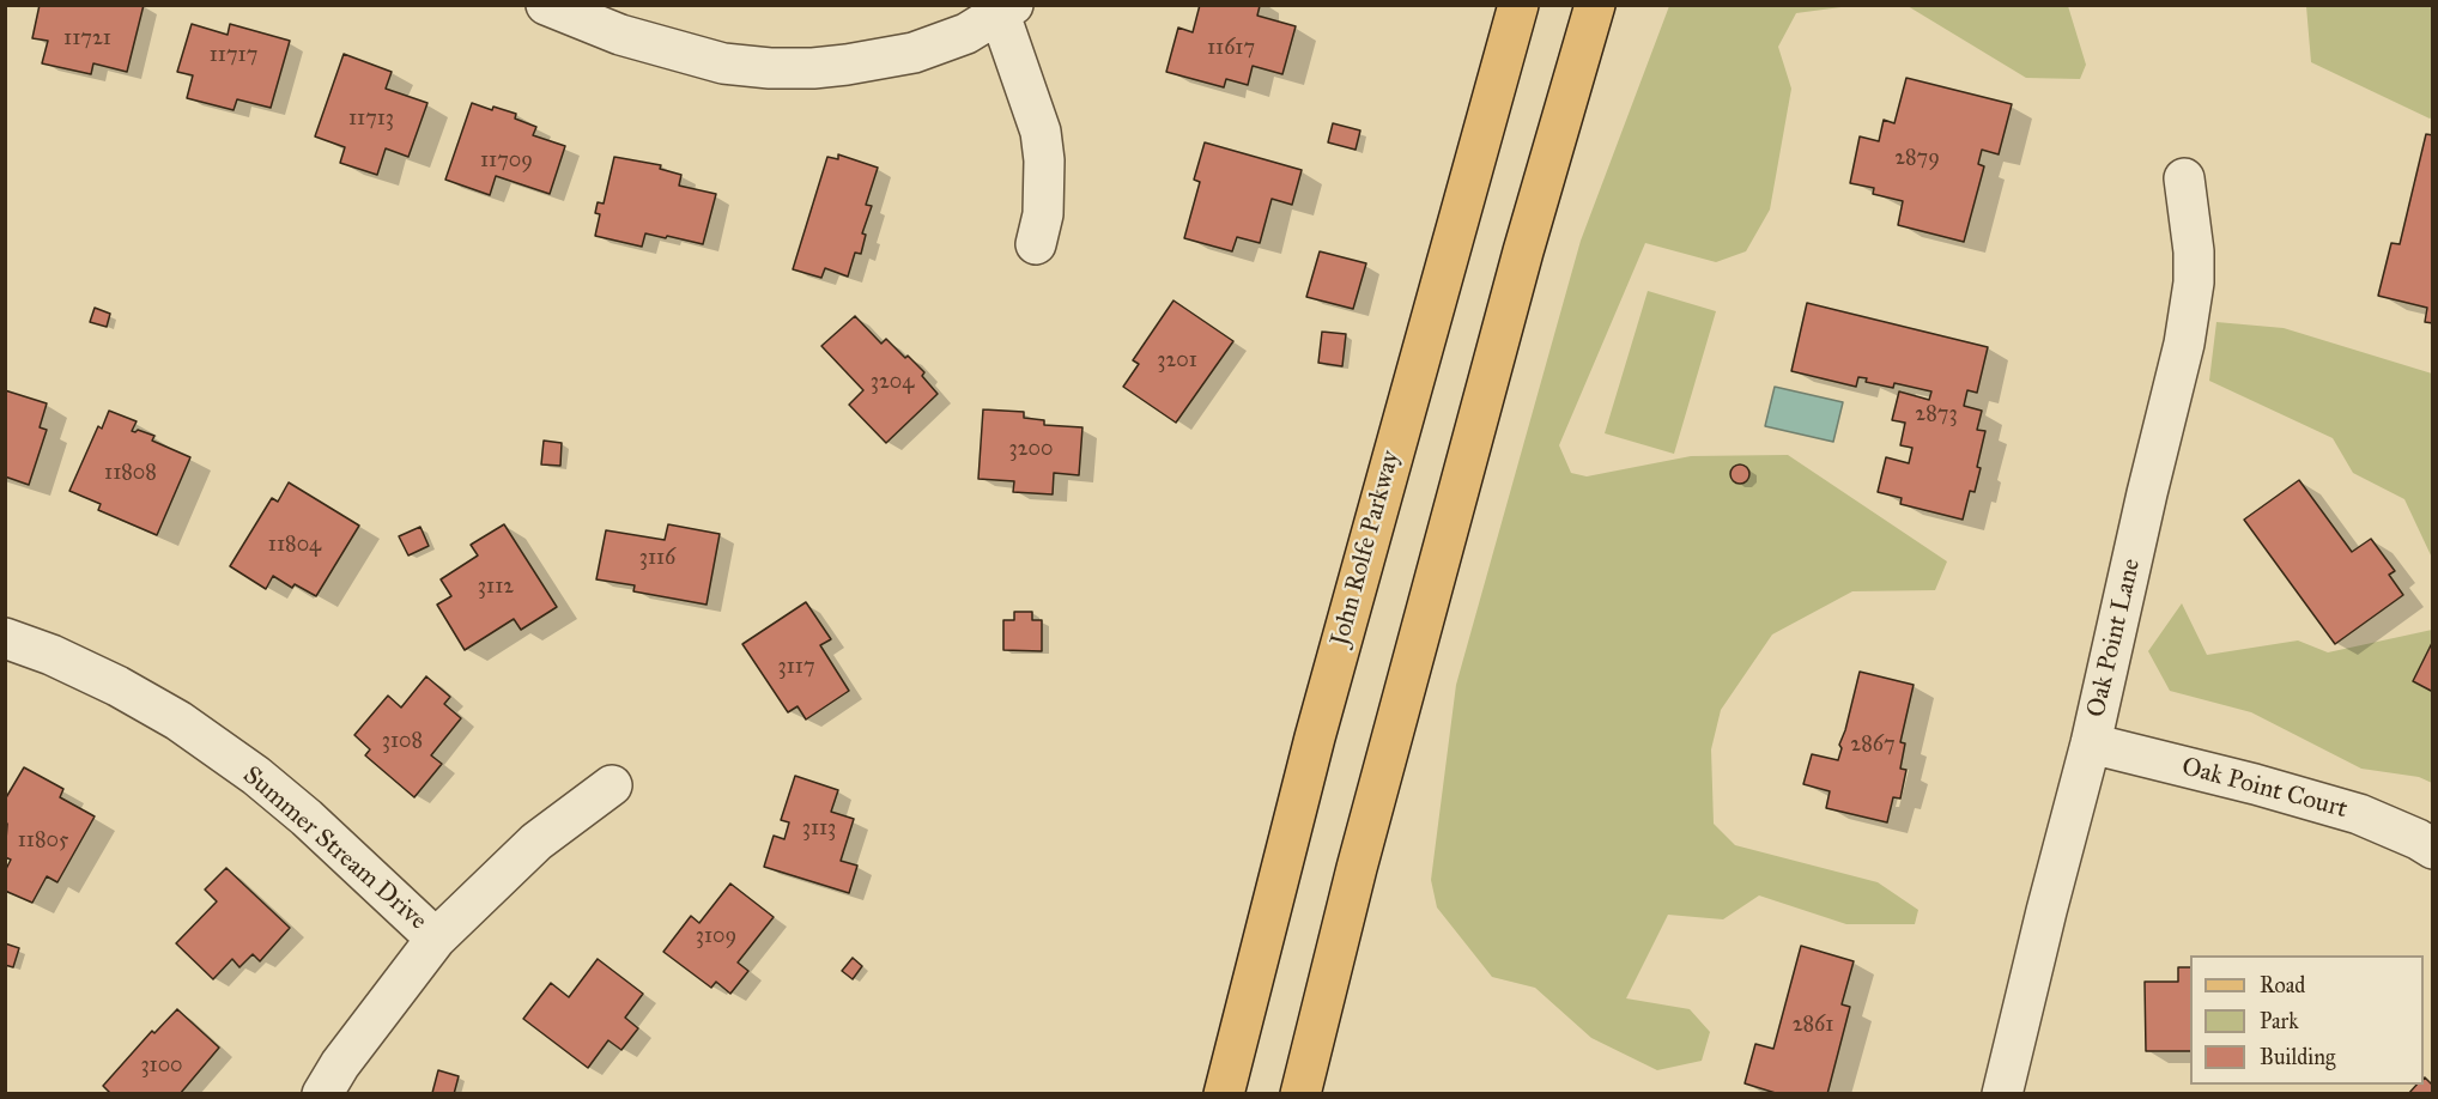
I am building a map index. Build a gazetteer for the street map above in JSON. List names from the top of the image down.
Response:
{
  "streets": {
    "main road": ["John Rolfe Parkway"],
    "street": ["Oak Point Lane", "Oak Point Court", "Summer Stream Drive"]
  },
  "crossings": [
    ["Oak Point Lane", "Oak Point Court"]
  ],
  "house_numbers": [
    "11721",
    "11617",
    "11717",
    "11713",
    "2879",
    "11709",
    "3201",
    "3204",
    "2873",
    "3200",
    "11808",
    "11804",
    "3116",
    "3112",
    "3117",
    "3108",
    "2867",
    "3113",
    "11805",
    "3109",
    "2861",
    "3100"
  ],
  "legend": ["Road", "Park", "Building"]
}
